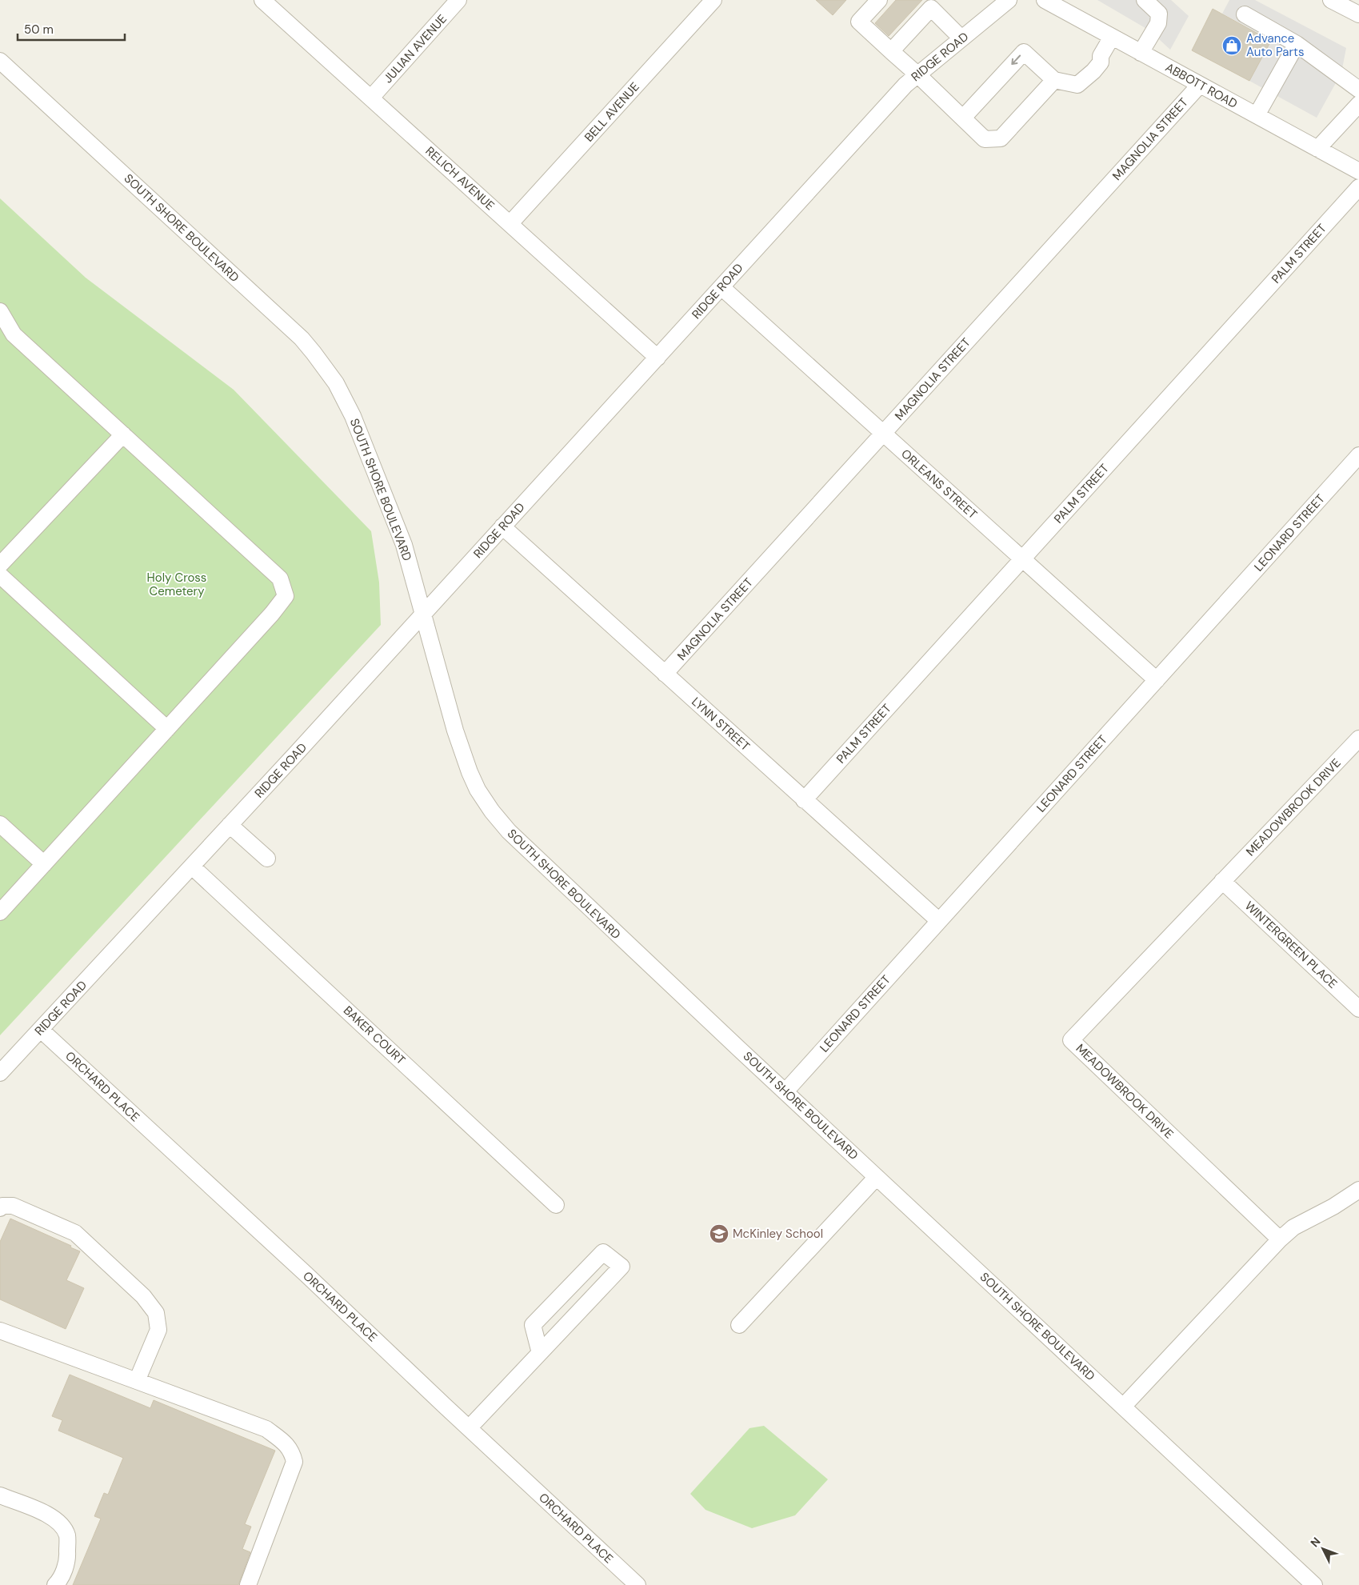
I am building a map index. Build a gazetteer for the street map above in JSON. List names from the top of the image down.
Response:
{
  "streets": {
    "street": [
      "JULIAN AVENUE",
      "RIDGE ROAD",
      "ABBOTT ROAD",
      "BELL AVENUE",
      "MAGNOLIA STREET",
      "RELICH AVENUE",
      "SOUTH SHORE BOULEVARD",
      "PALM STREET",
      "ORLEANS STREET",
      "LEONARD STREET",
      "LYNN STREET",
      "MEADOWBROOK DRIVE",
      "WINTERGREEN PLACE",
      "BAKER COURT",
      "ORCHARD PLACE"
    ]
  },
  "crossings": [
    ["JULIAN AVENUE", "RELICH AVENUE"],
    ["RIDGE ROAD", "RELICH AVENUE"],
    ["RIDGE ROAD", "SOUTH SHORE BOULEVARD"],
    ["RIDGE ROAD", "ORLEANS STREET"],
    ["RIDGE ROAD", "LYNN STREET"],
    ["RIDGE ROAD", "BAKER COURT"],
    ["RIDGE ROAD", "ORCHARD PLACE"],
    ["ABBOTT ROAD", "MAGNOLIA STREET"],
    ["BELL AVENUE", "RELICH AVENUE"],
    ["MAGNOLIA STREET", "ORLEANS STREET"],
    ["MAGNOLIA STREET", "LYNN STREET"],
    ["SOUTH SHORE BOULEVARD", "LEONARD STREET"],
    ["PALM STREET", "ORLEANS STREET"],
    ["PALM STREET", "LYNN STREET"],
    ["ORLEANS STREET", "LEONARD STREET"],
    ["LEONARD STREET", "LYNN STREET"],
    ["MEADOWBROOK DRIVE", "WINTERGREEN PLACE"]
  ],
  "parks": ["Holy Cross Cemetery"],
  "places": {
    "shop": ["Advance Auto Parts"],
    "school or university": ["McKinley School"]
  },
  "scale_bar": "50 m",
  "north": "top left"
}
